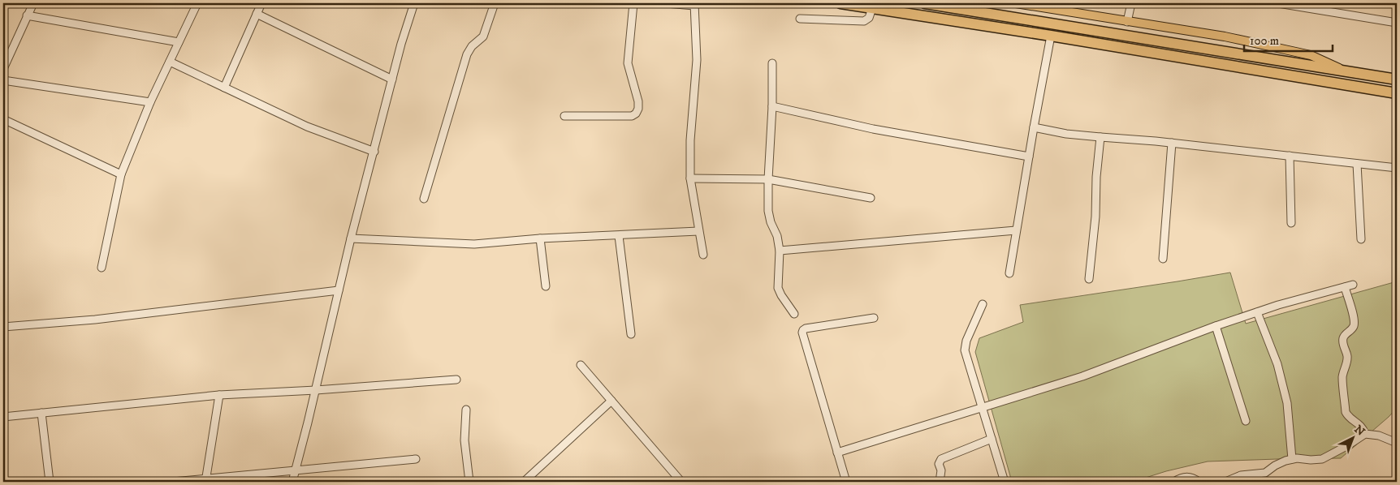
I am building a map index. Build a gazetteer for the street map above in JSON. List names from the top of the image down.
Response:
{
  "scale_bar": "100 m",
  "north": "top right"
}
